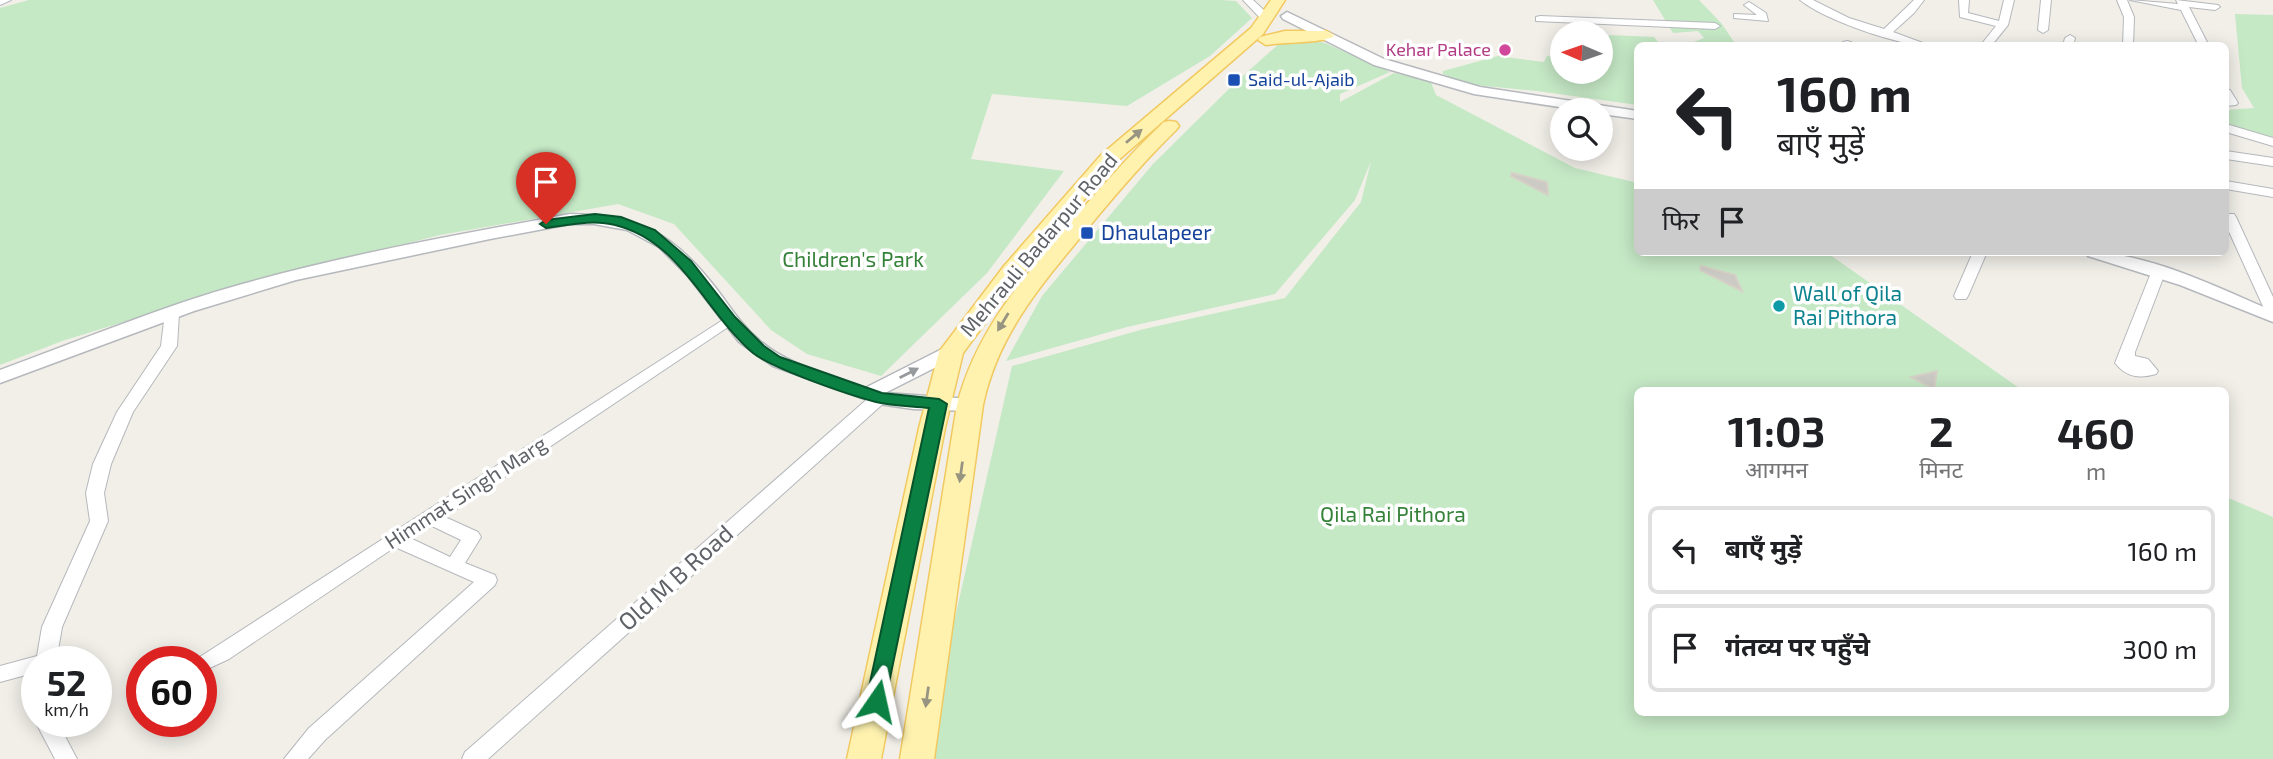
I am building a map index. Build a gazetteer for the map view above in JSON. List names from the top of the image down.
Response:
{
  "streets": {
    "main road": ["Mehrauli Badarpur Road"],
    "street": ["Himmat Singh Marg", "Old M B Road"]
  },
  "parks": ["Children's Park", "Qila Rai Pithora"],
  "places": {
    "other": ["Kehar Palace", "Wall of Qila Rai Pithora"],
    "transit": ["Said-ul-Ajaib", "Dhaulapeer"]
  },
  "north": "left",
  "page": {
    "turn": ["160 m", "बाएँ मुड़ें"],
    "then": "फिर",
    "eta": [
      "11:03",
      "आगमन",
      "2",
      "मिनट",
      "460",
      "m"
    ],
    "list": [
      {
        "name": "बाएँ मुड़ें",
        "value": "160 m"
      },
      {
        "name": "गंतव्य पर पहुँचे",
        "value": "300 m"
      }
    ],
    "speed": "52 km/h",
    "limit": "60"
  }
}
